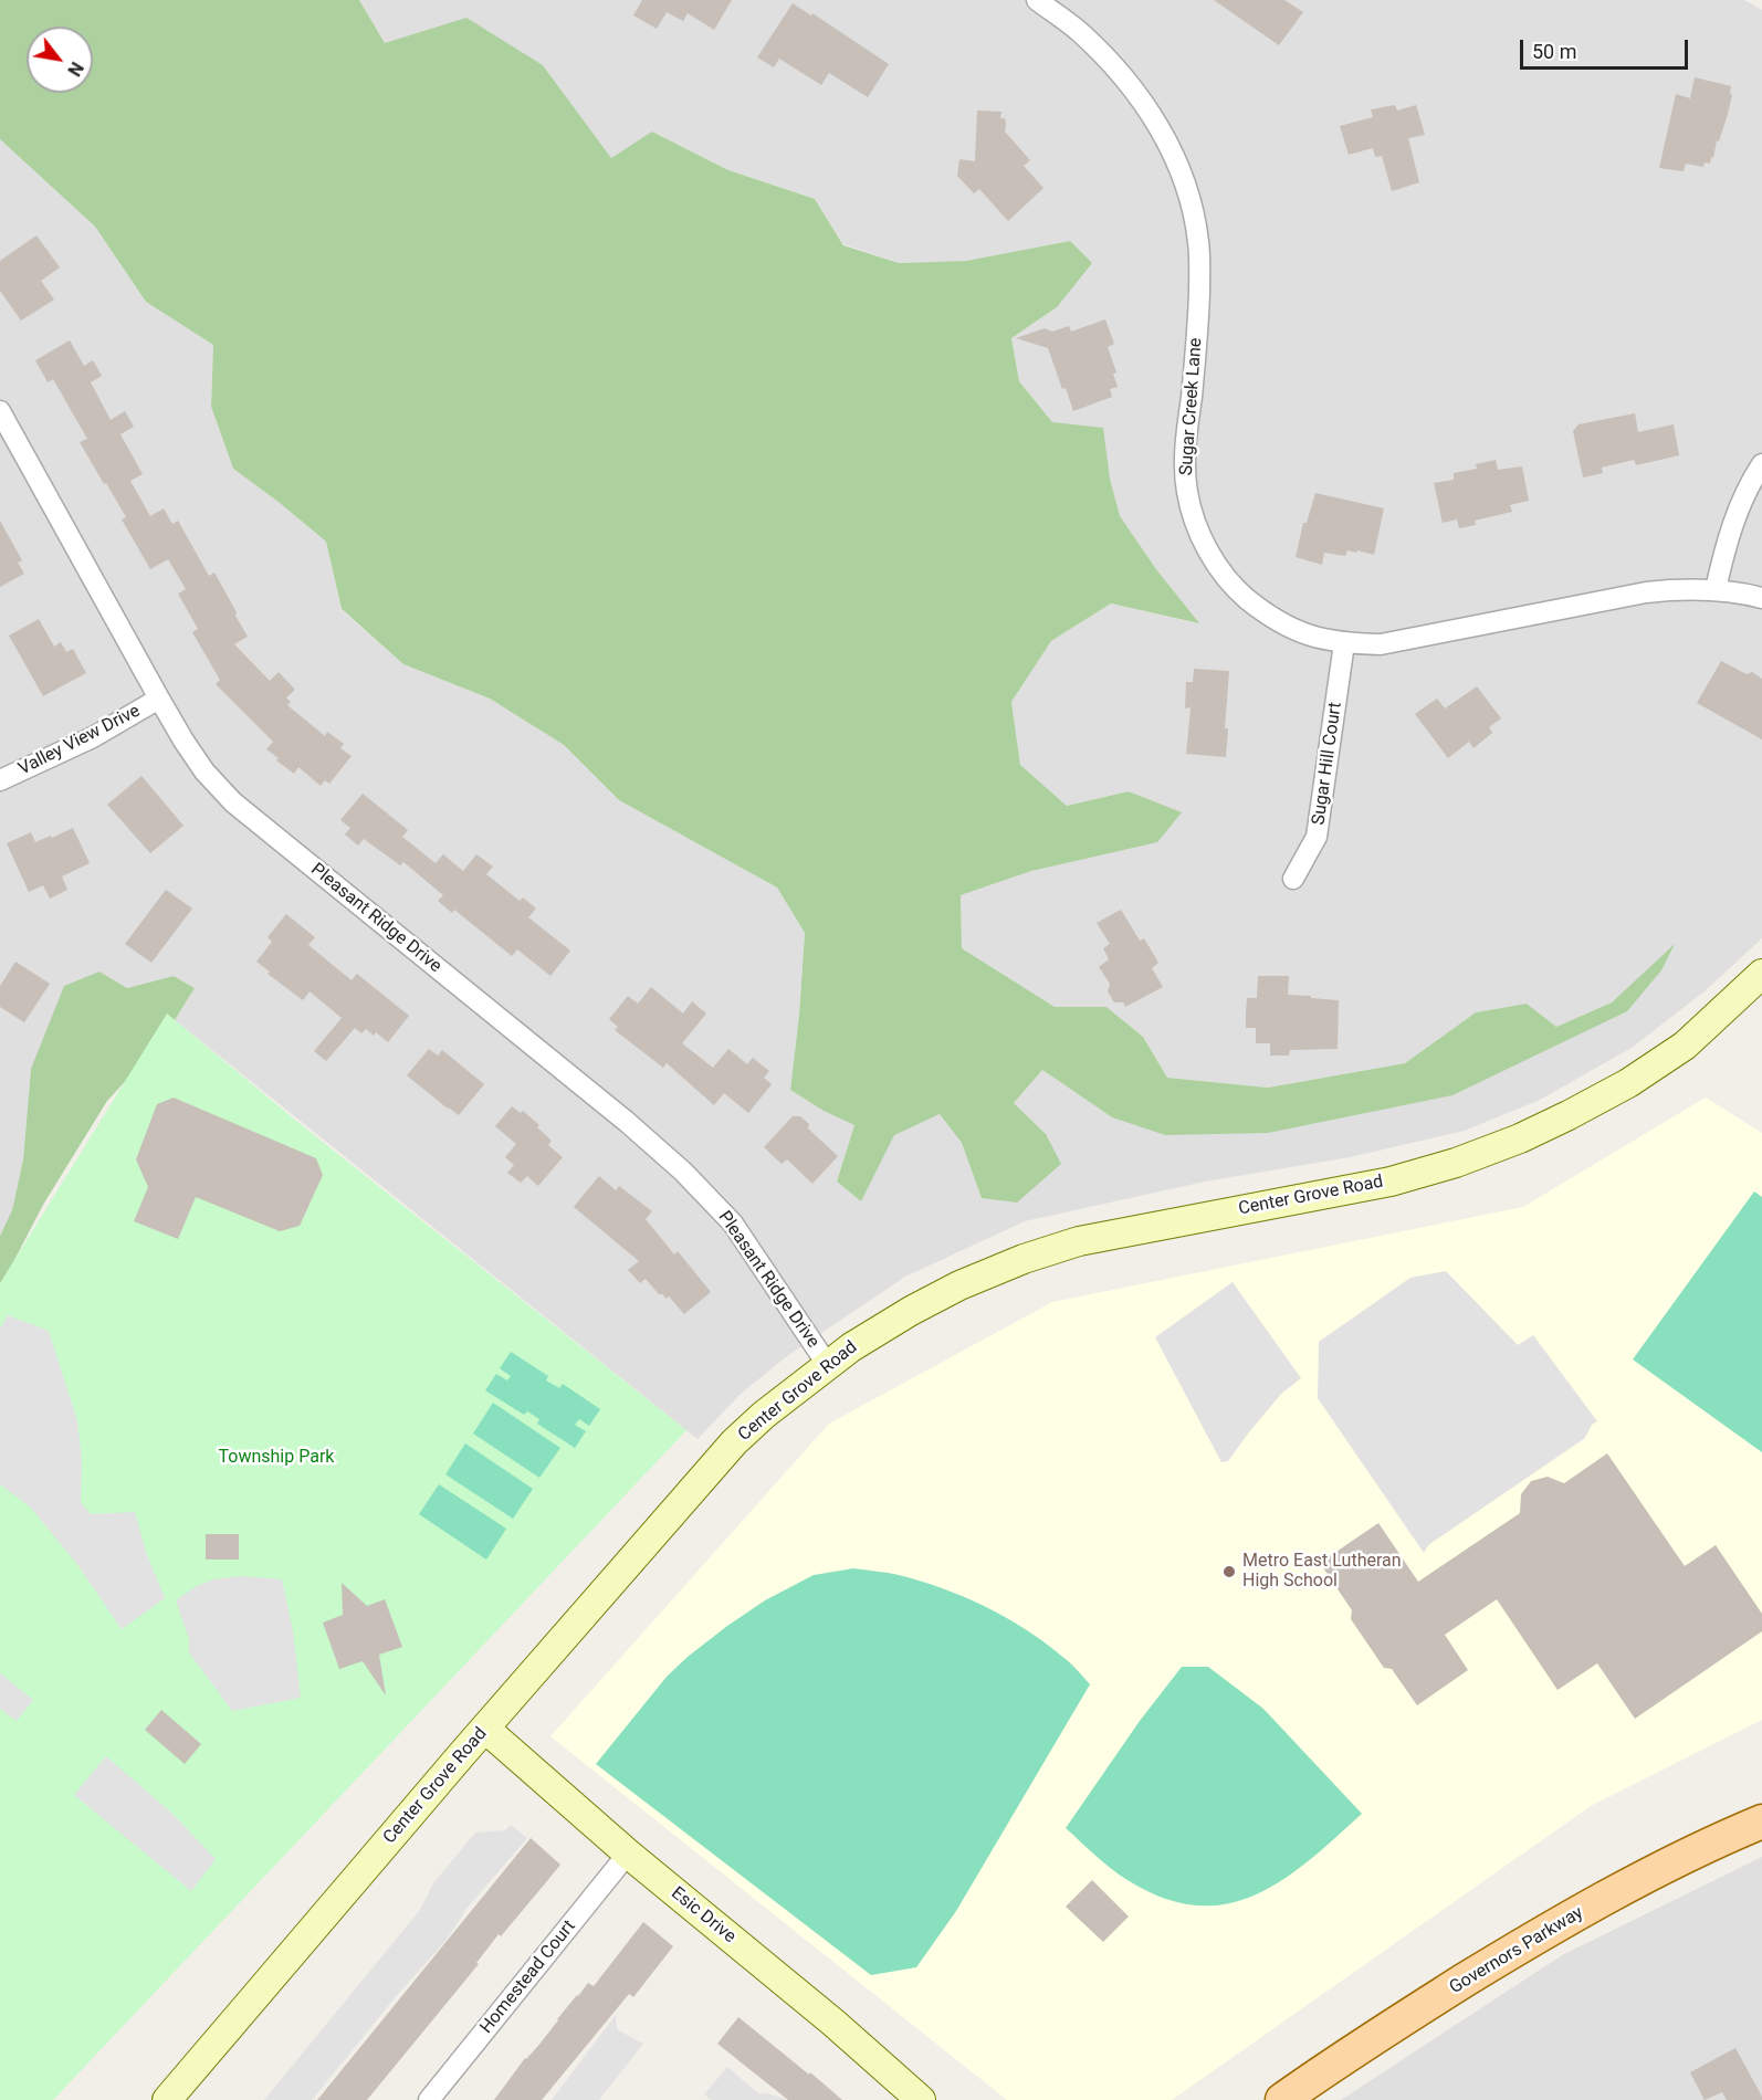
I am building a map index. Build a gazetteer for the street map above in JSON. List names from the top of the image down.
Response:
{
  "streets": {
    "main road": ["Governors Parkway"],
    "street": [
      "Sugar Creek Lane",
      "Valley View Drive",
      "Sugar Hill Court",
      "Pleasant Ridge Drive",
      "Center Grove Road",
      "Esic Drive",
      "Homestead Court"
    ]
  },
  "crossings": [
    ["Sugar Creek Lane", "Sugar Hill Court"],
    ["Valley View Drive", "Pleasant Ridge Drive"],
    ["Pleasant Ridge Drive", "Center Grove Road"],
    ["Center Grove Road", "Esic Drive"],
    ["Esic Drive", "Homestead Court"]
  ],
  "parks": ["Township Park"],
  "places": ["Metro East Lutheran High School"],
  "scale_bar": "50 m",
  "north": "bottom right"
}
